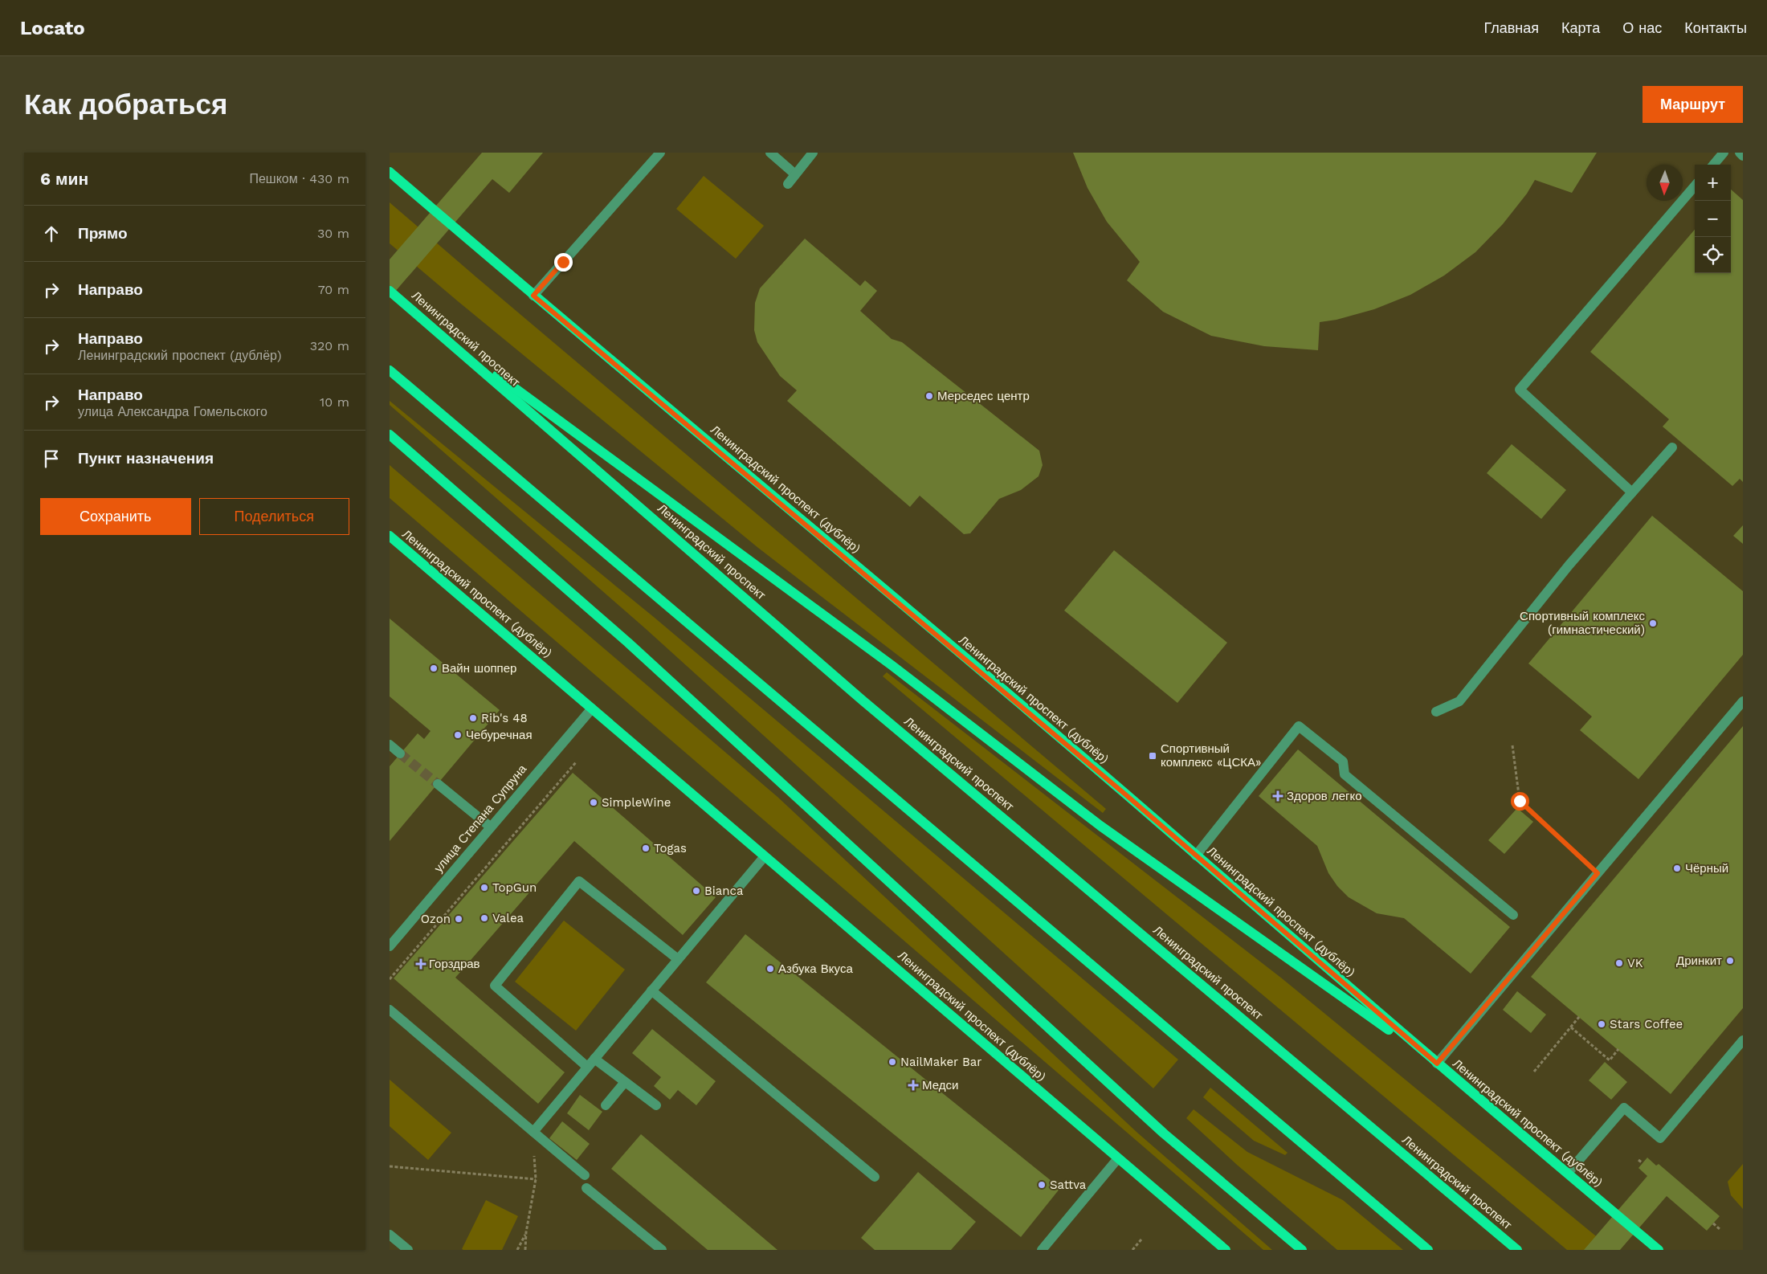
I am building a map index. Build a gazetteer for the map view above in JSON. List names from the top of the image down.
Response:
{
  "streets": {
    "main road": ["Ленинградский проспект", "Ленинградский проспект (дублёр)"],
    "street": ["улица Степана Супруна"]
  },
  "crossings": [
    ["Ленинградский проспект (дублёр)", "улица Степана Супруна"]
  ],
  "places": {
    "other": [
      "Мерседес центр",
      "Спортивный комплекс (гимнастический)",
      "Вайн шоппер",
      "Rib's 48",
      "Чебуречная",
      "SimpleWine",
      "Togas",
      "Чёрный",
      "TopGun",
      "Bianca",
      "Valea",
      "Ozon",
      "Дринкит",
      "VK",
      "Азбука Вкуса",
      "Stars Coffee",
      "NailMaker Bar",
      "Sattva"
    ],
    "transit": ["Спортивный комплекс «ЦСКА»"],
    "health": ["Здоров легко", "Горздрав", "Медси"]
  },
  "north": "bottom",
  "page": {
    "header": "Locato",
    "nav": [
      "Главная",
      "Карта",
      "О нас",
      "Контакты"
    ],
    "buttons": [
      "Маршрут",
      ["Сохранить", "Поделиться"]
    ],
    "title": "Как добраться",
    "heading": ["6 мин", "Пешком · 430 m"],
    "map_buttons": ["+", "−"],
    "list": [
      ["Прямо", "30 m"],
      ["Направо", "70 m"],
      ["Направо", "Ленинградский проспект (дублёр)", "320 m"],
      ["Направо", "улица Александра Гомельского", "10 m"],
      "Пункт назначения"
    ]
  }
}
